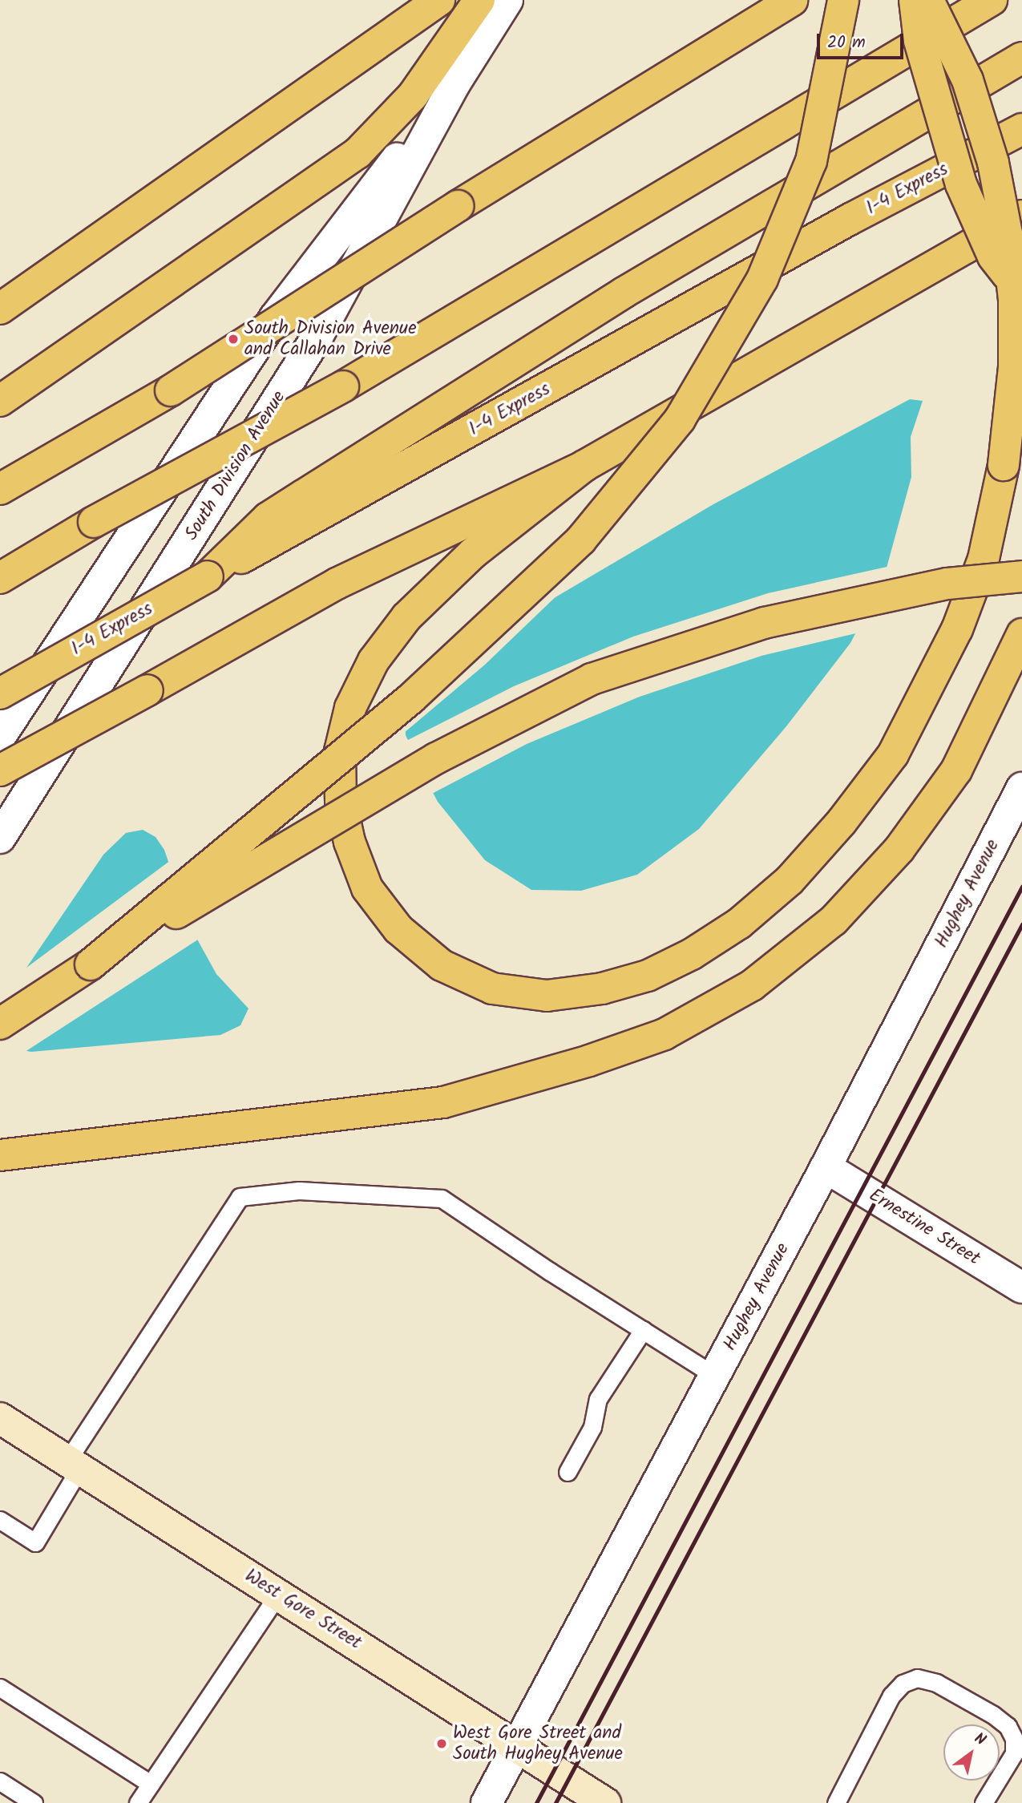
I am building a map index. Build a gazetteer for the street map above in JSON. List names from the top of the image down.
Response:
{
  "streets": {
    "highway": ["I-4 Express"],
    "main road": ["West Gore Street"],
    "street": ["South Division Avenue", "Hughey Avenue", "Ernestine Street"]
  },
  "crossings": [
    ["Hughey Avenue", "Ernestine Street"],
    ["Hughey Avenue", "West Gore Street"]
  ],
  "places": ["South Division Avenue and Callahan Drive", "West Gore Street and South Hughey Avenue"],
  "scale_bar": "20 m",
  "north": "top right"
}
